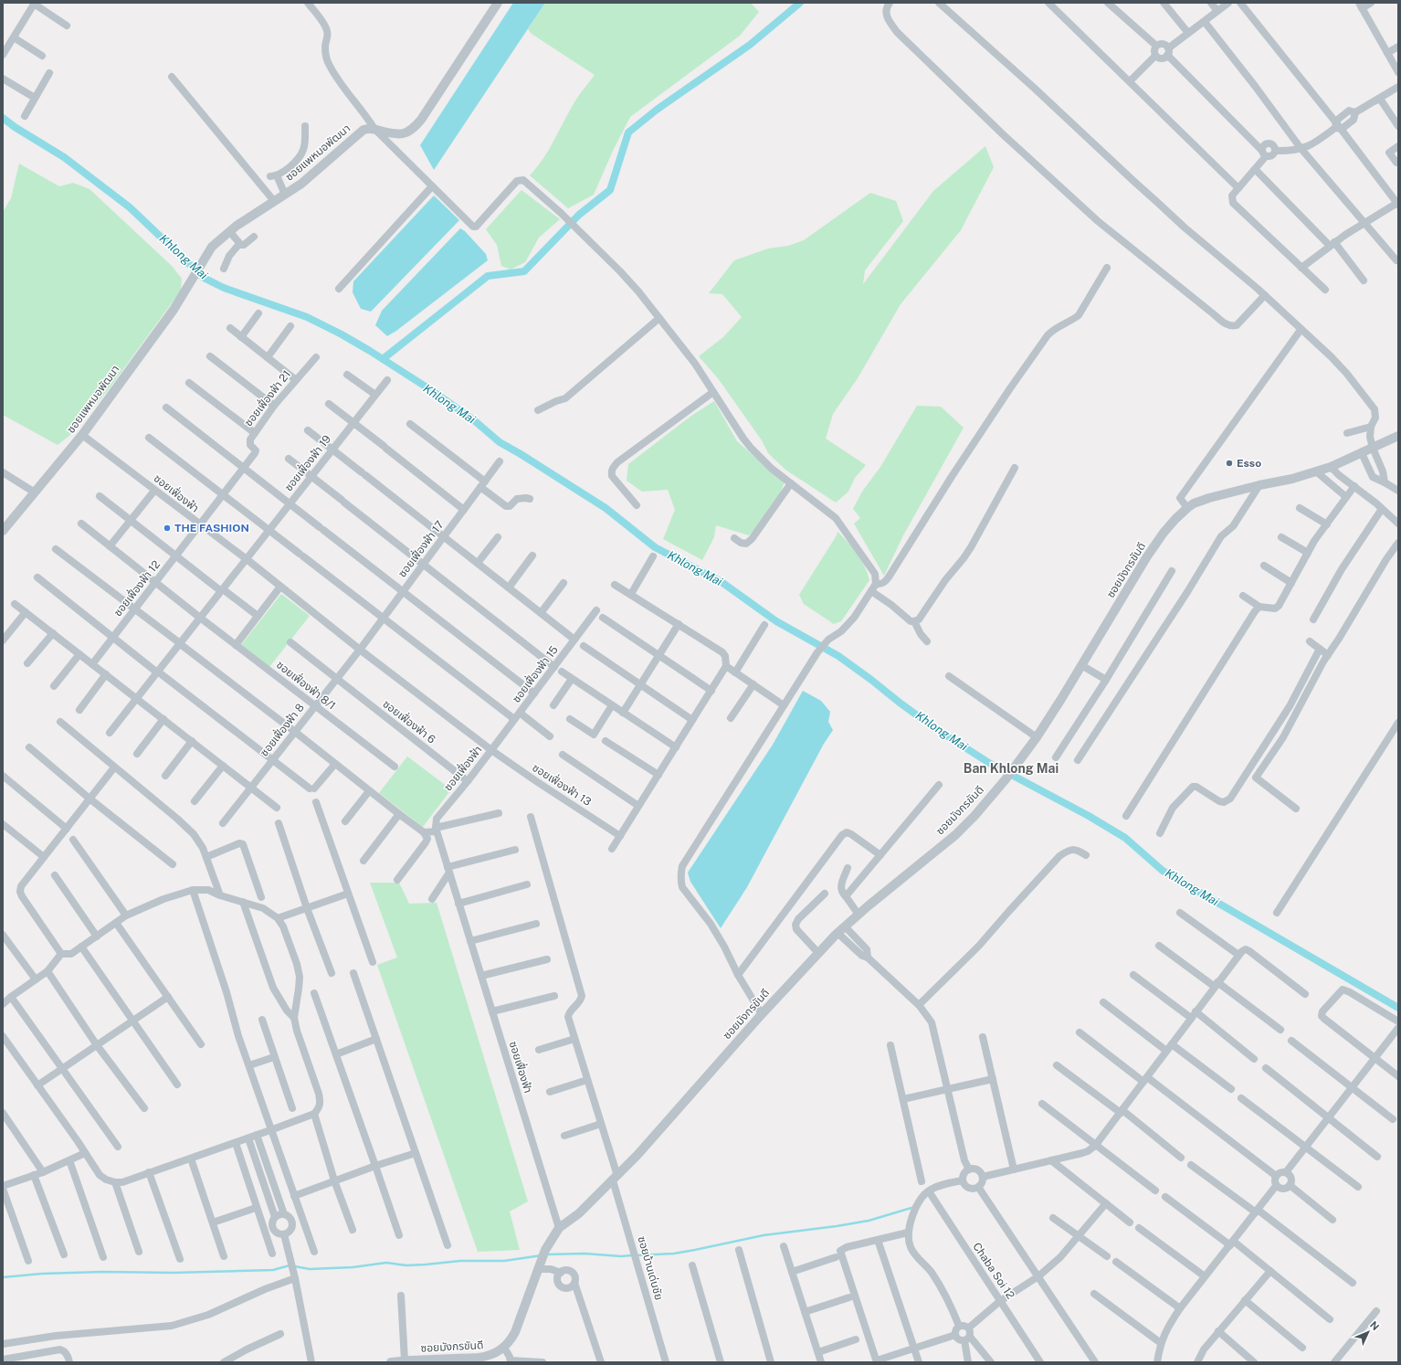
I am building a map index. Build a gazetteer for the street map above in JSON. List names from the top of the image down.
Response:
{
  "streets": {
    "street": [
      "ซอยแพหมอพัฒนา",
      "ซอยเฟื่องฟ้า 21",
      "ซอยเฟื่องฟ้า 19",
      "ซอยเฟื่องฟ้า",
      "ซอยเฟื่องฟ้า 17",
      "ซอยมังกรขันดี",
      "ซอยเฟื่องฟ้า 12",
      "ซอยเฟื่องฟ้า 15",
      "ซอยเฟื่องฟ้า 8/1",
      "ซอยเฟื่องฟ้า 6",
      "ซอยเฟื่องฟ้า 8",
      "ซอยเฟื่องฟ้า 13",
      "ซอยบ้านเด่นชัย",
      "Chaba Soi 12"
    ]
  },
  "crossings": [
    ["ซอยแพหมอพัฒนา", "ซอยเฟื่องฟ้า"],
    ["ซอยเฟื่องฟ้า 21", "ซอยเฟื่องฟ้า"],
    ["ซอยเฟื่องฟ้า 21", "ซอยเฟื่องฟ้า 12"],
    ["ซอยเฟื่องฟ้า 19", "ซอยเฟื่องฟ้า"],
    ["ซอยเฟื่องฟ้า 19", "ซอยเฟื่องฟ้า 8/1"],
    ["ซอยเฟื่องฟ้า", "ซอยเฟื่องฟ้า 17"],
    ["ซอยเฟื่องฟ้า", "ซอยมังกรขันดี"],
    ["ซอยเฟื่องฟ้า", "ซอยเฟื่องฟ้า 12"],
    ["ซอยเฟื่องฟ้า", "ซอยเฟื่องฟ้า 15"],
    ["ซอยเฟื่องฟ้า", "ซอยเฟื่องฟ้า 6"],
    ["ซอยเฟื่องฟ้า", "ซอยเฟื่องฟ้า 8"],
    ["ซอยเฟื่องฟ้า", "ซอยเฟื่องฟ้า 13"],
    ["ซอยเฟื่องฟ้า 17", "ซอยเฟื่องฟ้า 8"],
    ["ซอยมังกรขันดี", "ซอยบ้านเด่นชัย"],
    ["ซอยเฟื่องฟ้า 12", "ซอยเฟื่องฟ้า 8/1"],
    ["ซอยเฟื่องฟ้า 15", "ซอยเฟื่องฟ้า 13"],
    ["ซอยเฟื่องฟ้า 8/1", "ซอยเฟื่องฟ้า 8"],
    ["ซอยเฟื่องฟ้า 6", "ซอยเฟื่องฟ้า 8"]
  ],
  "districts": ["Ban Khlong Mai"],
  "water": ["Khlong Mai"],
  "places": ["Esso", "THE FASHION"],
  "north": "top right"
}
